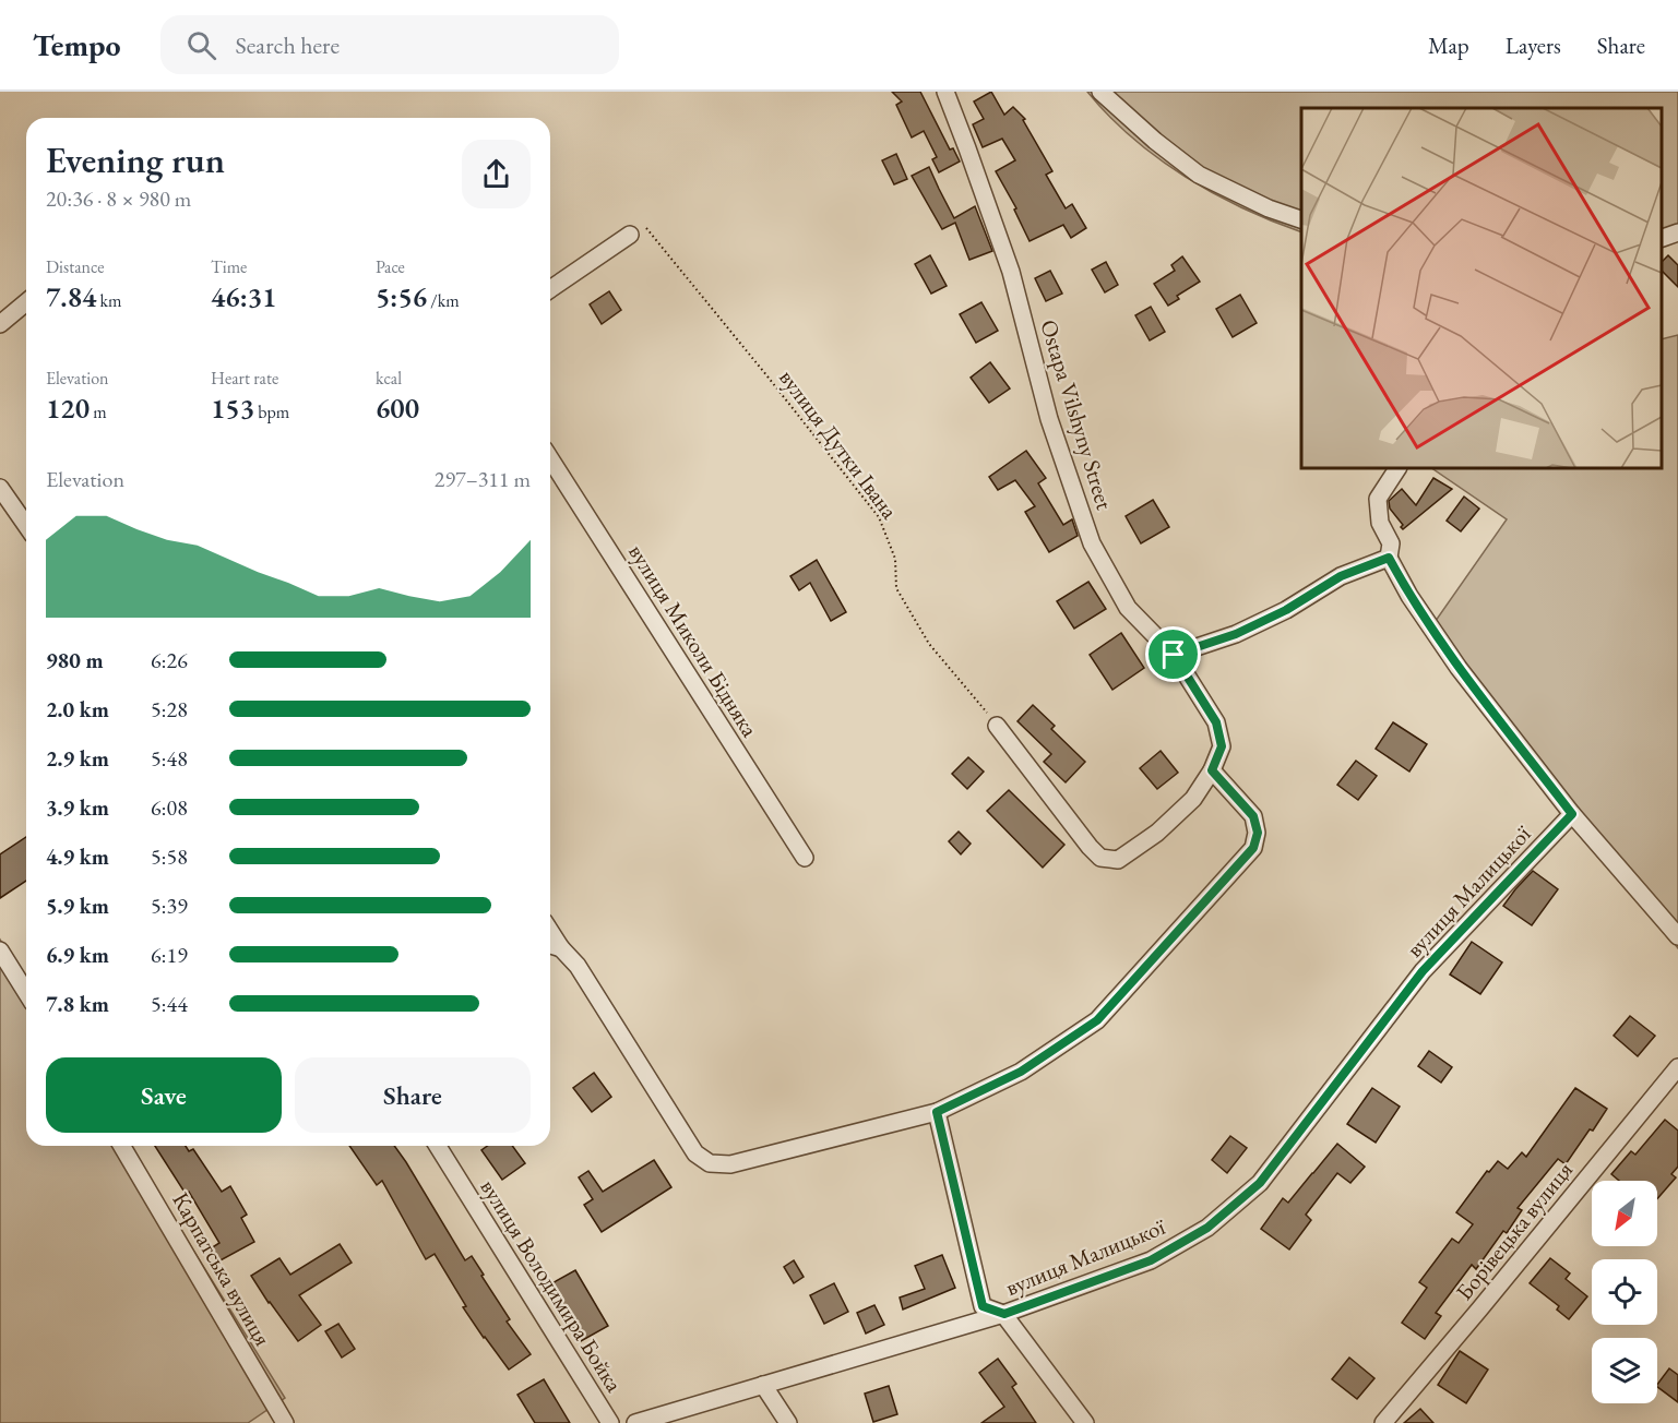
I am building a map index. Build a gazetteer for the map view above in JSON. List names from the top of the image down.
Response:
{
  "streets": {
    "street": [
      "Ostapa Vilshyny Street",
      "вулиця Миколи Бідняка",
      "вулиця Малицької",
      "Борівецька вулиця",
      "Карпатська вулиця",
      "вулиця Володимира Бойка"
    ],
    "path": ["вулиця Дутки Івана"]
  },
  "north": "bottom left",
  "page": {
    "header": "Tempo",
    "search": "Search here",
    "nav": ["Map", "Layers", "Share"],
    "heading": ["Evening run", "20:36 · 8 × 980 m"],
    "stats": [
      ["Distance", "7.84 km"],
      ["Time", "46:31"],
      ["Pace", "5:56 /km"],
      ["Elevation", "120 m"],
      ["Heart rate", "153 bpm"],
      ["kcal", "600"]
    ],
    "chart": ["Elevation", "297–311 m"],
    "list": [
      {
        "name": "980 m",
        "note": "6:26"
      },
      {
        "name": "2.0 km",
        "note": "5:28"
      },
      {
        "name": "2.9 km",
        "note": "5:48"
      },
      {
        "name": "3.9 km",
        "note": "6:08"
      },
      {
        "name": "4.9 km",
        "note": "5:58"
      },
      {
        "name": "5.9 km",
        "note": "5:39"
      },
      {
        "name": "6.9 km",
        "note": "6:19"
      },
      {
        "name": "7.8 km",
        "note": "5:44"
      }
    ],
    "buttons": ["Save", "Share"]
  }
}
